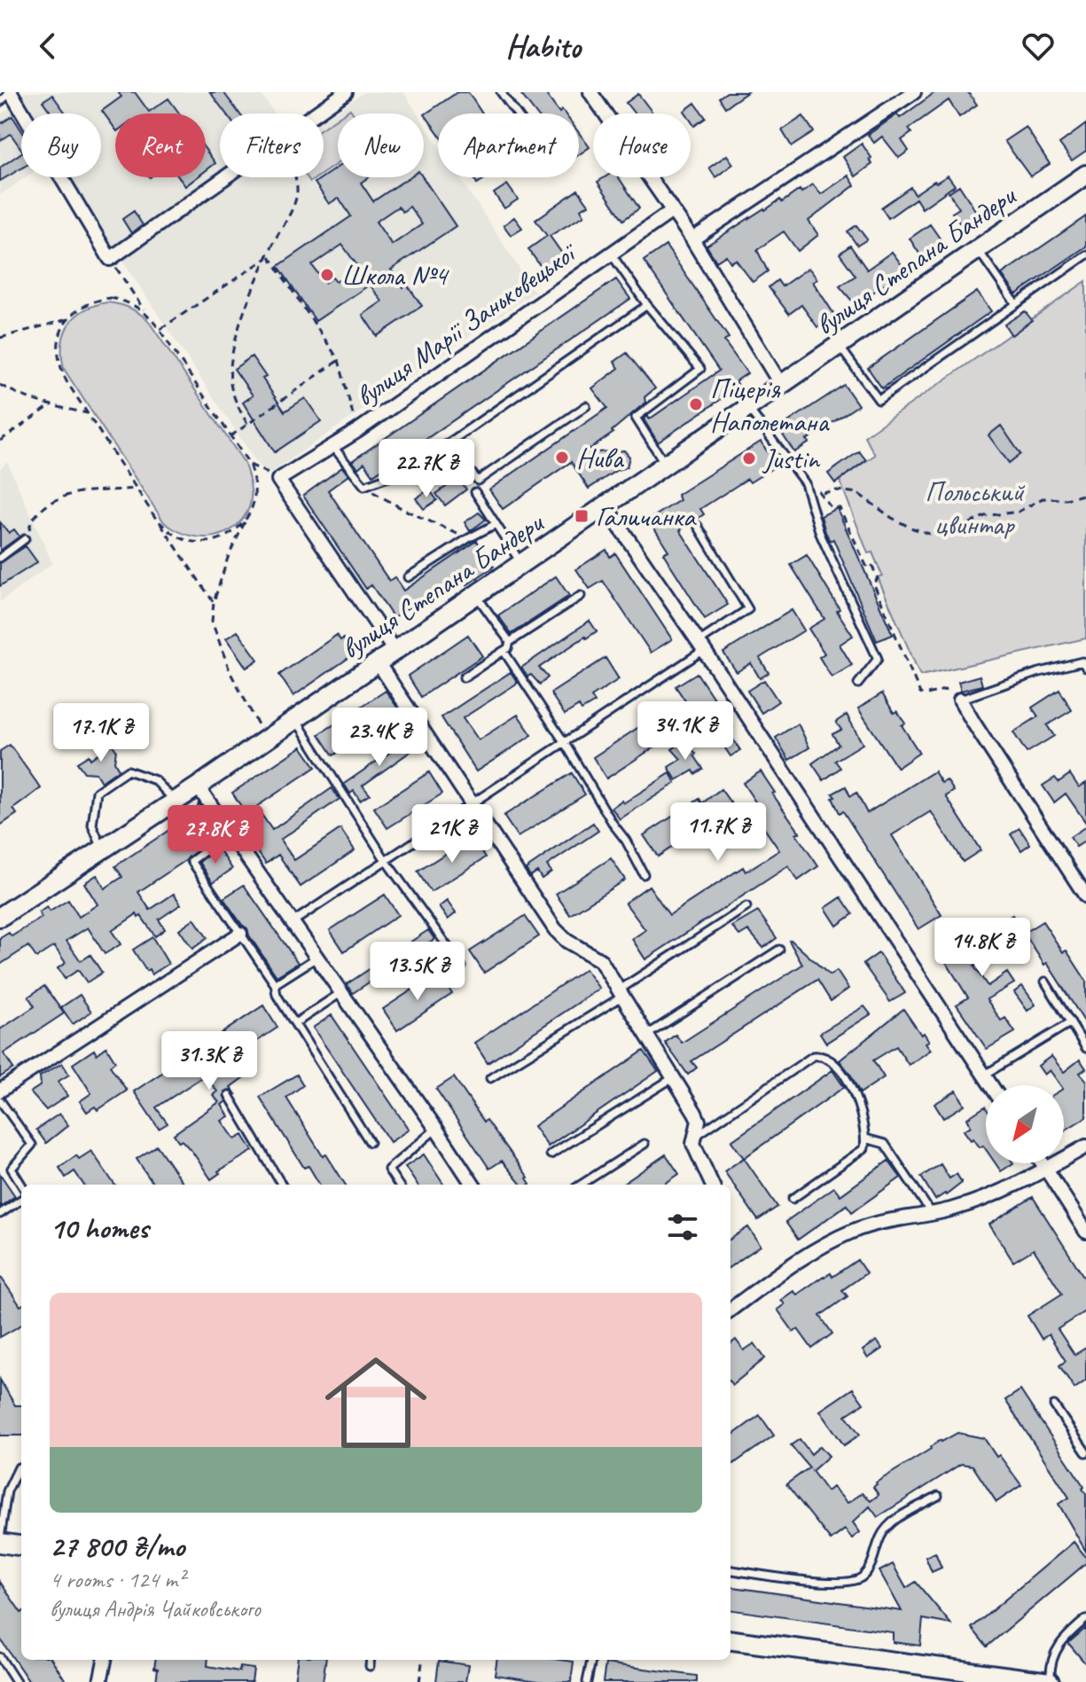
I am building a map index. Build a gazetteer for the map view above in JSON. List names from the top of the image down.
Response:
{
  "streets": {
    "street": ["вулиця Степана Бандери", "вулиця Марії Заньковецької"]
  },
  "parks": ["Польський цвинтар"],
  "places": {
    "other": [
      "Школа №4",
      "Піцерія Наполетана",
      "Нива",
      "Justin"
    ],
    "transit": ["Галичанка"]
  },
  "north": "bottom left",
  "page": {
    "header": "Habito",
    "chip": [
      "Buy",
      "Rent",
      "Filters",
      "New",
      "Apartment",
      "House"
    ],
    "price": [
      "22.7K ₴",
      "34.1K ₴",
      "17.1K ₴",
      "23.4K ₴",
      "11.7K ₴",
      "21K ₴",
      "27.8K ₴",
      "14.8K ₴",
      "13.5K ₴",
      "31.3K ₴"
    ],
    "heading": "10 homes",
    "list": [
      {
        "name": "27 800 ₴/mo",
        "note": "4 rooms · 124 m² · вулиця Андрія Чайковського"
      }
    ]
  }
}
